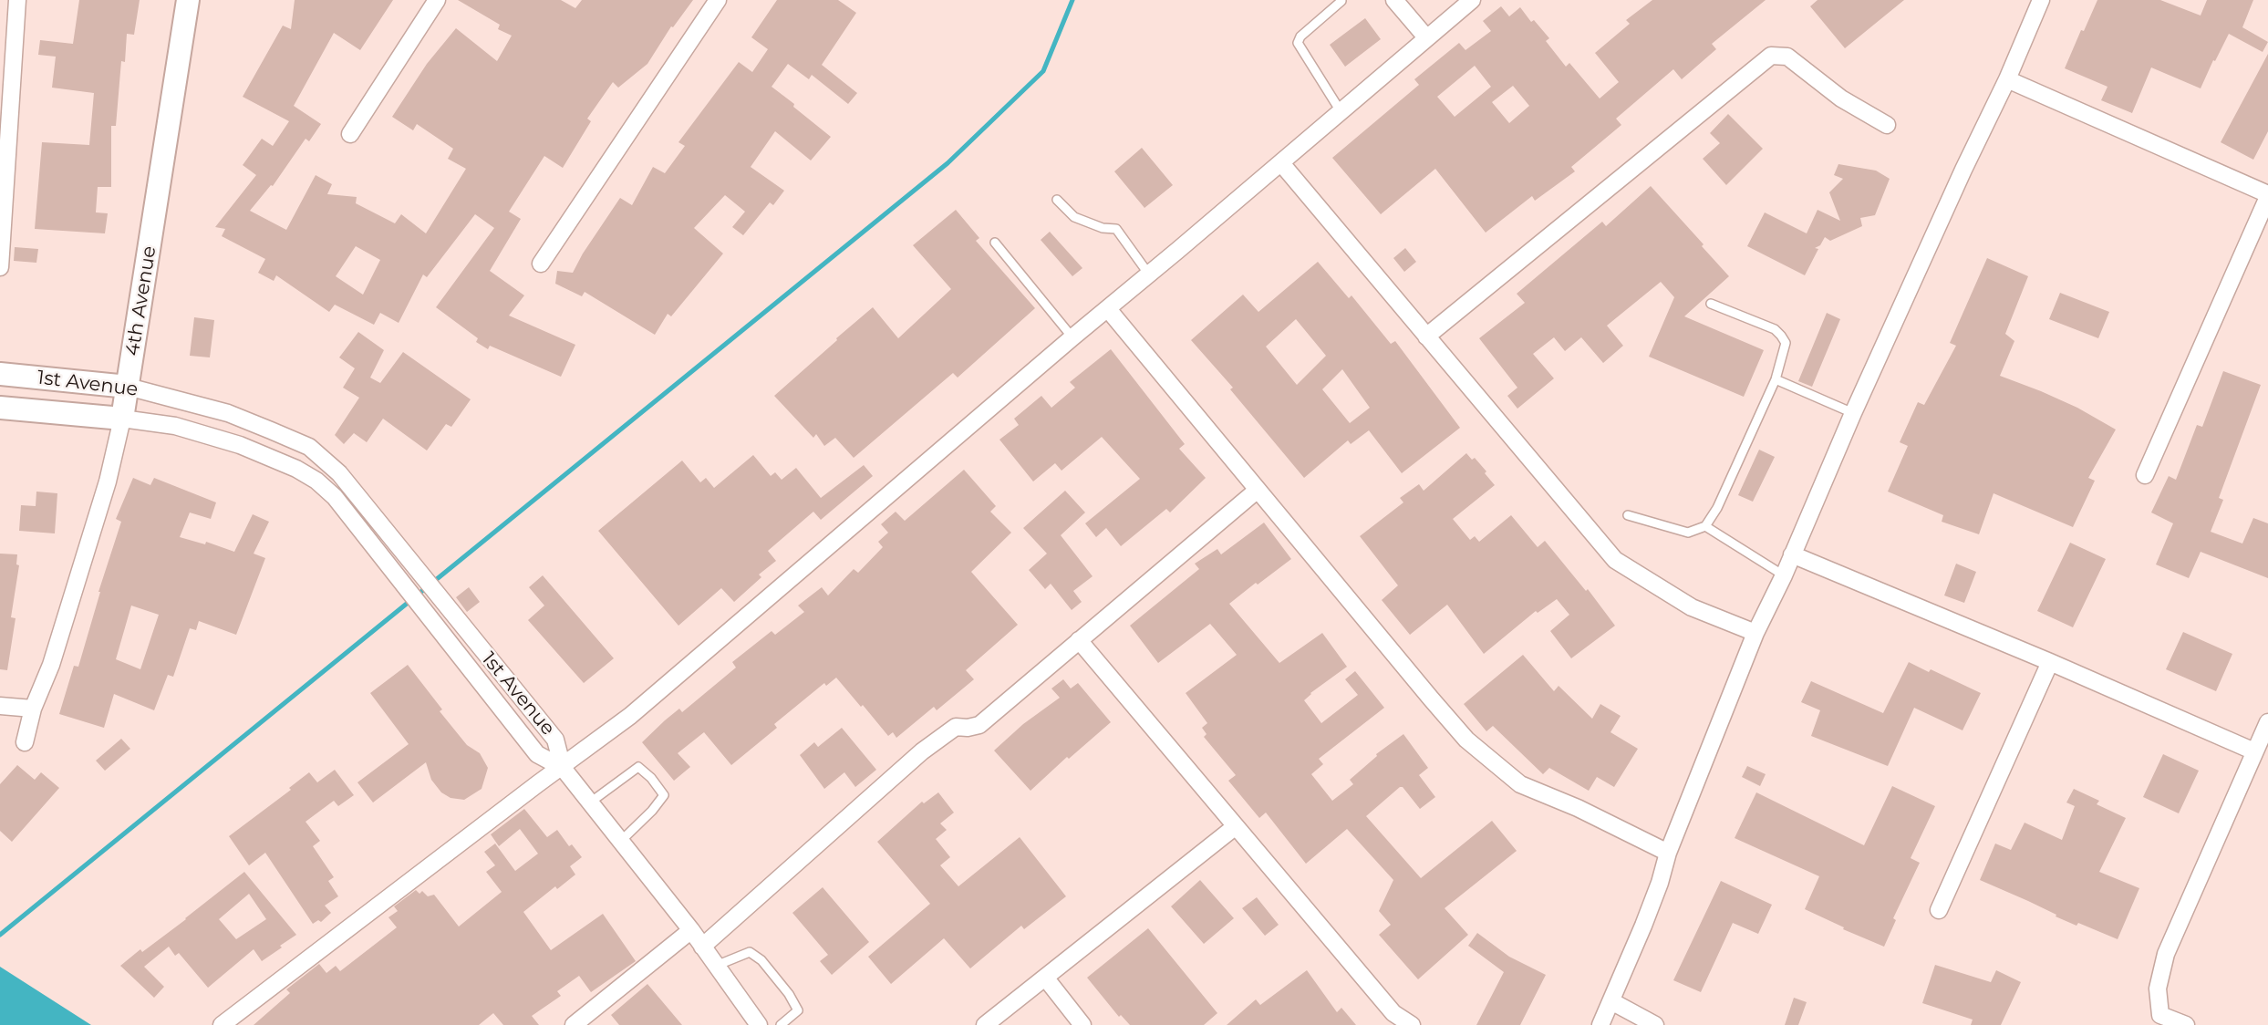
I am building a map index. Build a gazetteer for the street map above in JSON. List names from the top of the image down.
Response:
{
  "streets": {
    "main road": ["4th Avenue", "1st Avenue"]
  },
  "crossings": [
    ["4th Avenue", "1st Avenue"]
  ]
}
